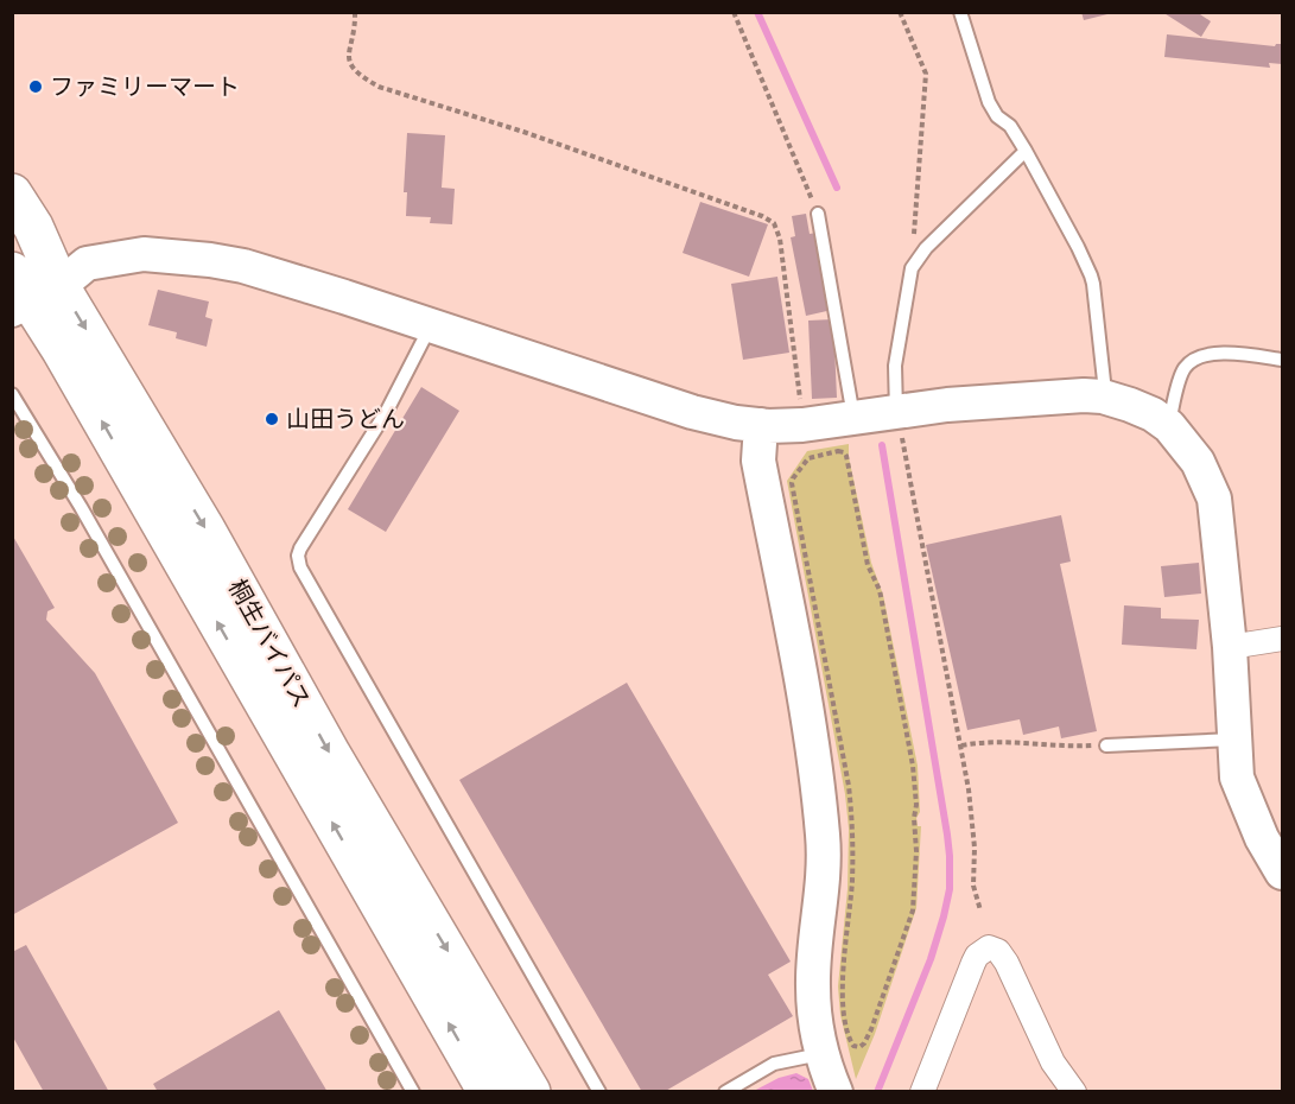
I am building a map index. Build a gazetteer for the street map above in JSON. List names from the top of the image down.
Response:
{
  "streets": {
    "highway": ["桐生バイパス"]
  },
  "places": ["ファミリーマート", "山田うどん"]
}
